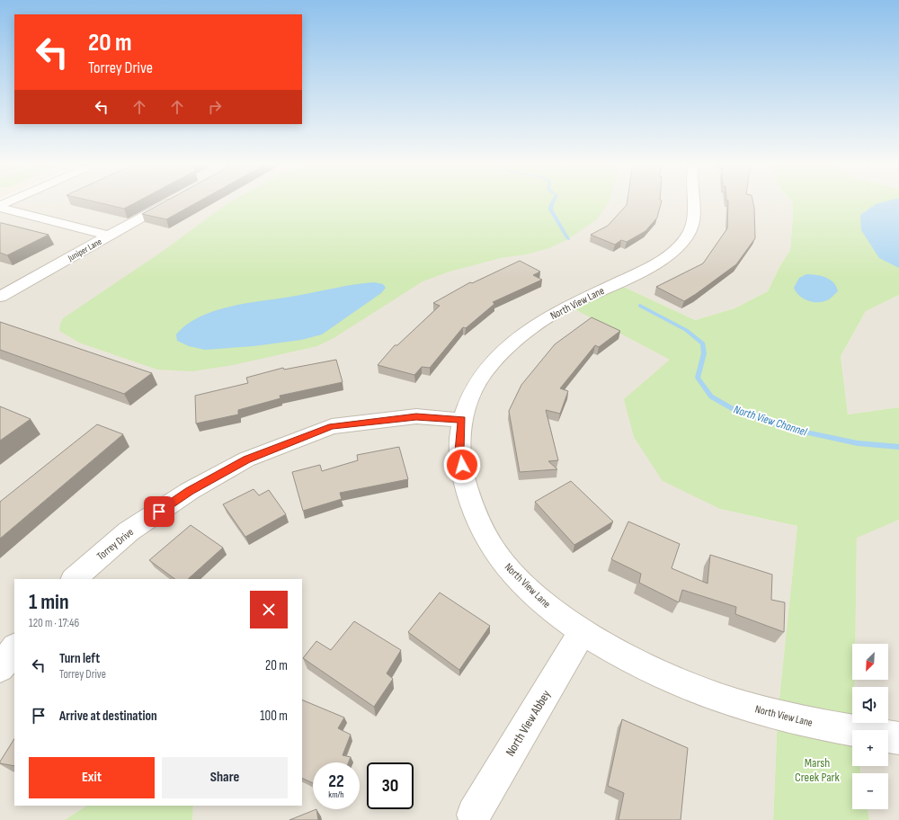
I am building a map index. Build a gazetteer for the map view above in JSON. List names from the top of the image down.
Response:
{
  "streets": {
    "street": [
      "Juniper Lane",
      "North View Lane",
      "Torrey Drive",
      "North View Abbey"
    ]
  },
  "crossings": [
    ["North View Lane", "Torrey Drive"],
    ["North View Lane", "North View Abbey"]
  ],
  "water": ["North View Channel"],
  "parks": ["Marsh Creek Park"],
  "north": "bottom left",
  "page": {
    "turn": ["20 m", "Torrey Drive"],
    "heading": ["1 min", "120 m · 17:46"],
    "list": [
      {
        "name": "Turn left",
        "note": "Torrey Drive",
        "value": "20 m"
      },
      {
        "name": "Arrive at destination",
        "value": "100 m"
      }
    ],
    "map_buttons": ["+", "−"],
    "buttons": ["Exit", "Share"],
    "speed": "22 km/h",
    "limit": "30"
  }
}
